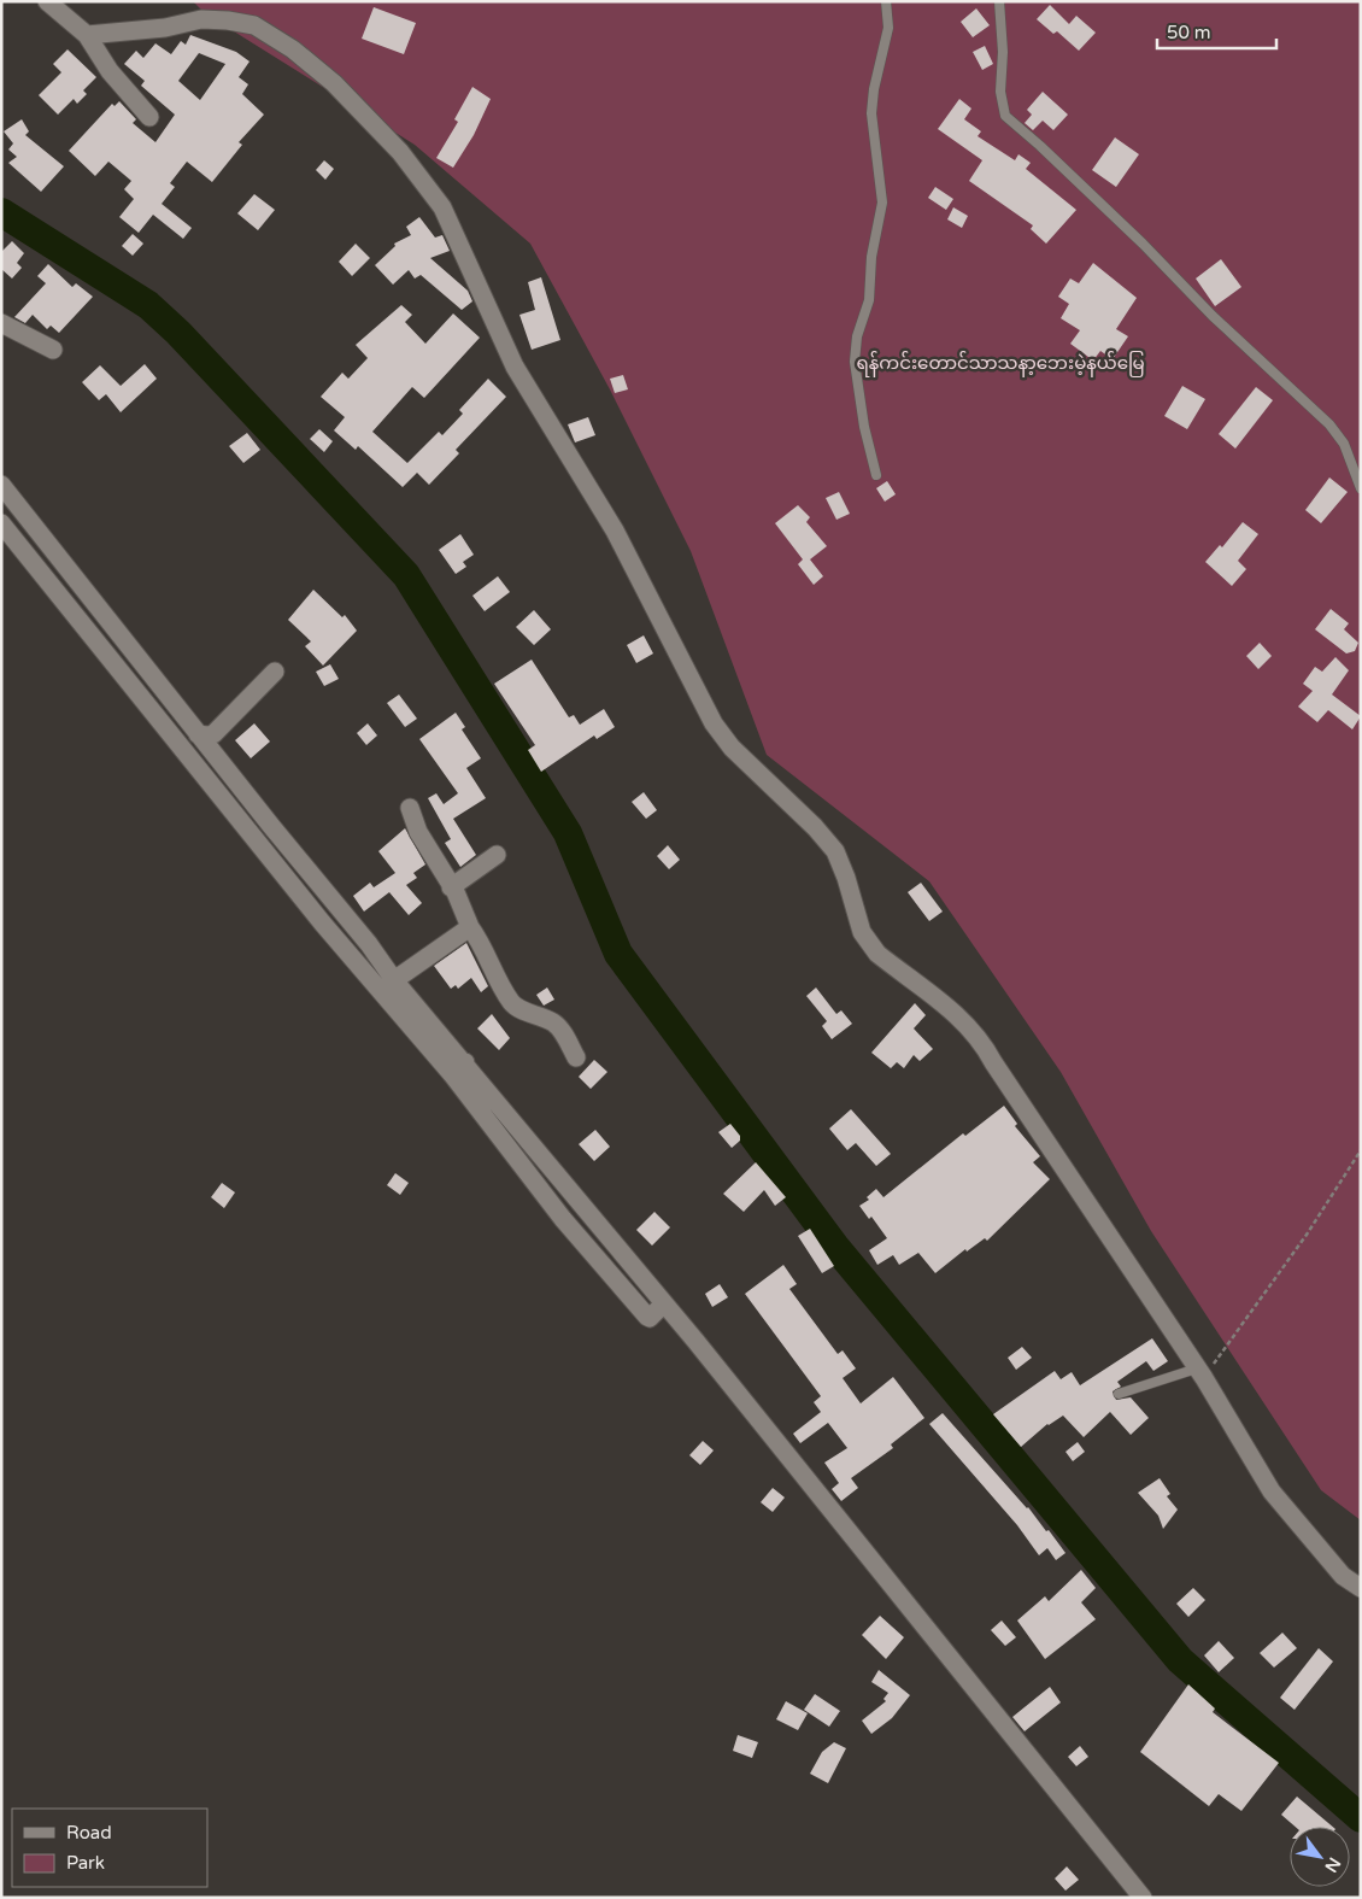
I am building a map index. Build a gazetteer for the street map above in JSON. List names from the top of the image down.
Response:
{
  "parks": ["ရန်ကင်းတောင်သာသနာ့ဘေးမဲ့နယ်မြေ"],
  "legend": ["Road", "Park"],
  "scale_bar": "50 m",
  "north": "bottom right"
}
